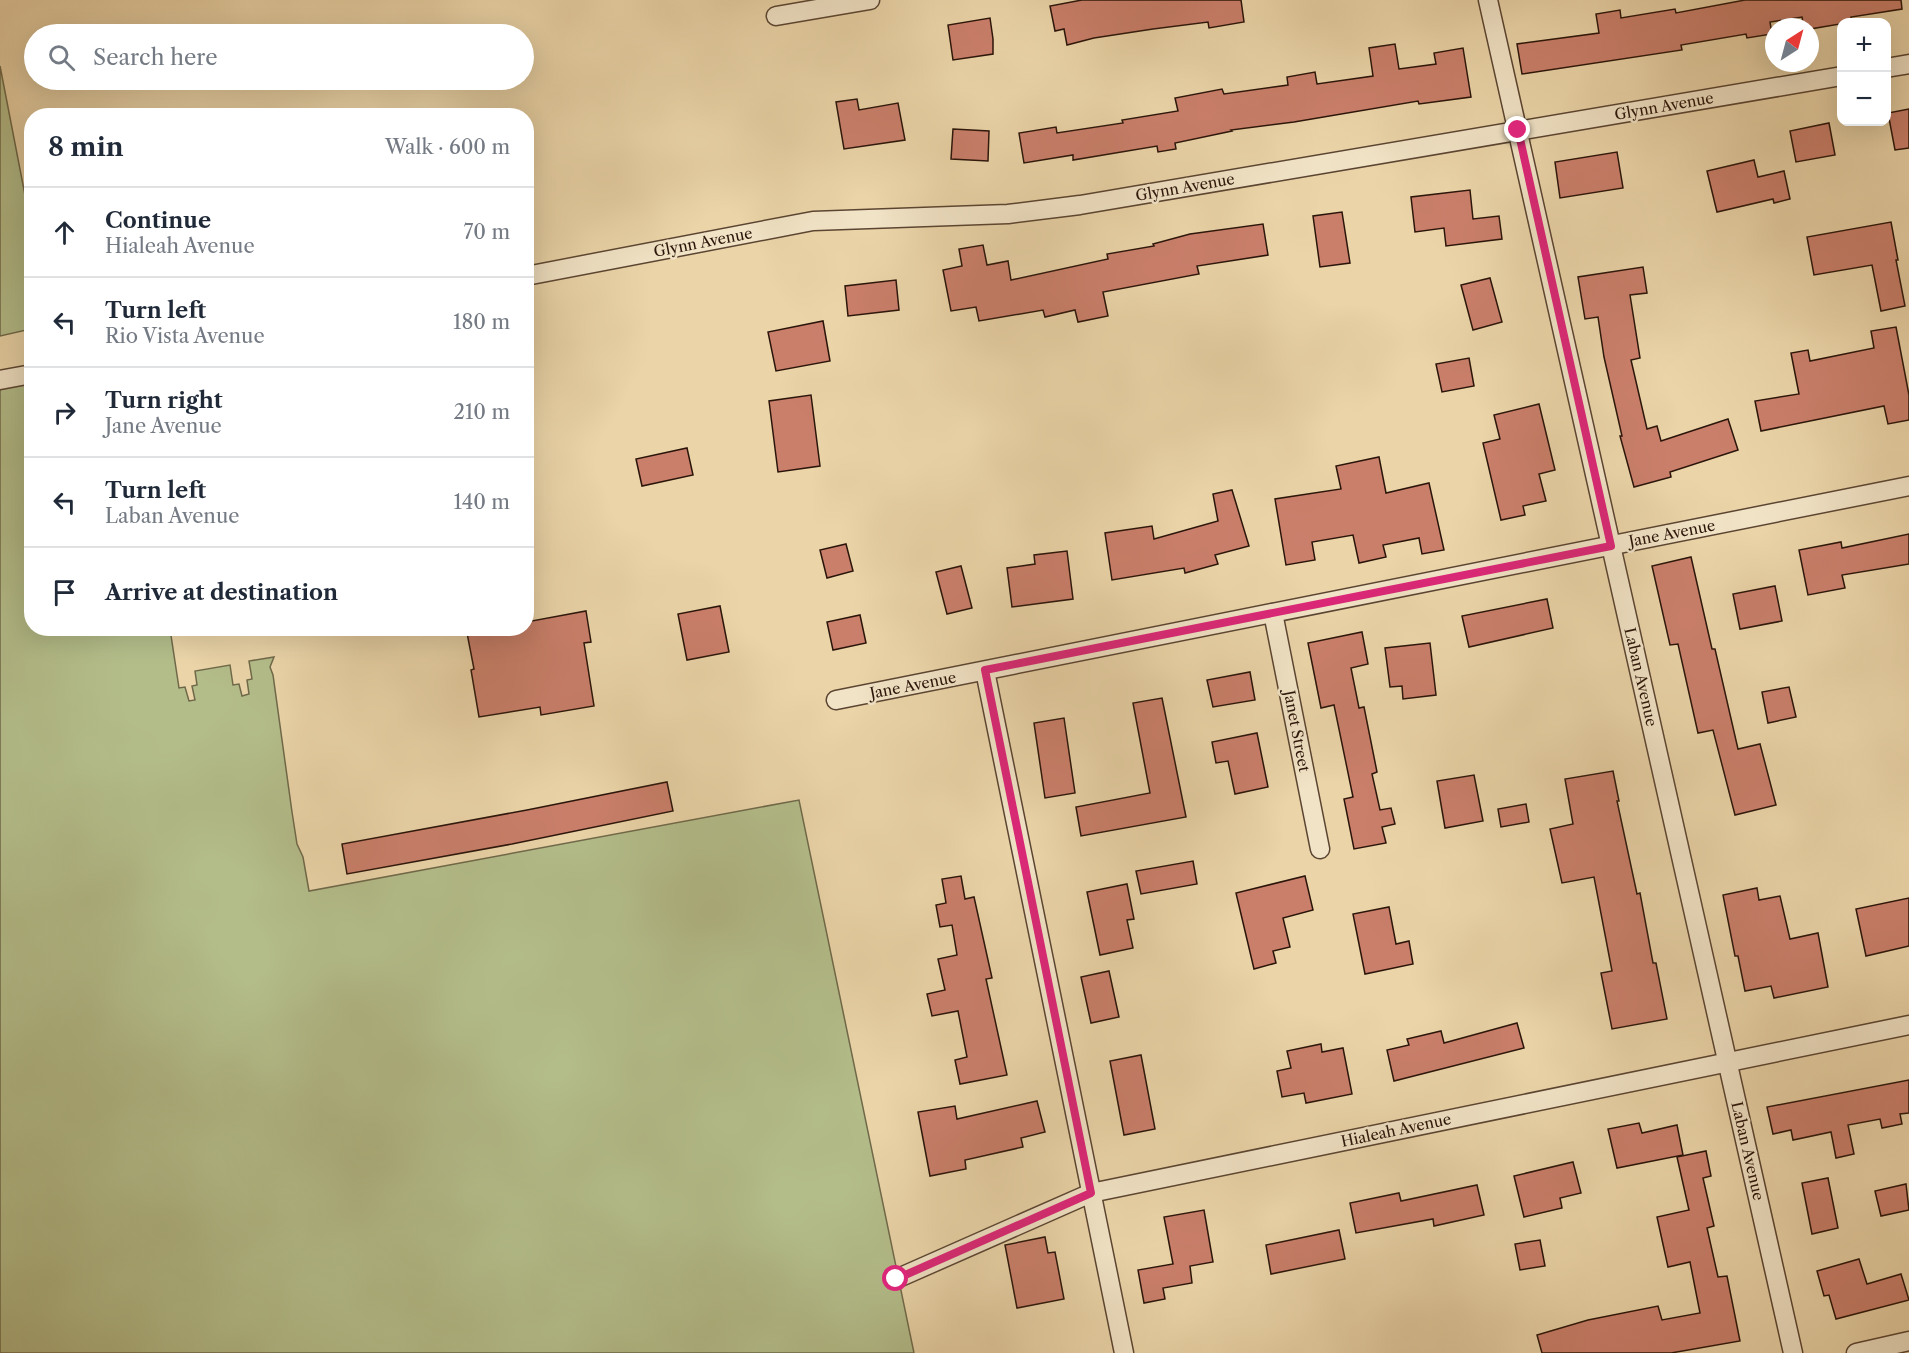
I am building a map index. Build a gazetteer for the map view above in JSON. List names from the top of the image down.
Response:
{
  "streets": {
    "street": [
      "Glynn Avenue",
      "Jane Avenue",
      "Laban Avenue",
      "Janet Street",
      "Hialeah Avenue"
    ]
  },
  "crossings": [
    ["Glynn Avenue", "Laban Avenue"],
    ["Jane Avenue", "Laban Avenue"],
    ["Jane Avenue", "Janet Street"],
    ["Laban Avenue", "Hialeah Avenue"]
  ],
  "north": "top right",
  "page": {
    "map_buttons": ["+", "−"],
    "search": "Search here",
    "heading": ["8 min", "Walk · 600 m"],
    "list": [
      ["Continue", "Hialeah Avenue", "70 m"],
      ["Turn left", "Rio Vista Avenue", "180 m"],
      ["Turn right", "Jane Avenue", "210 m"],
      ["Turn left", "Laban Avenue", "140 m"],
      "Arrive at destination"
    ]
  }
}
